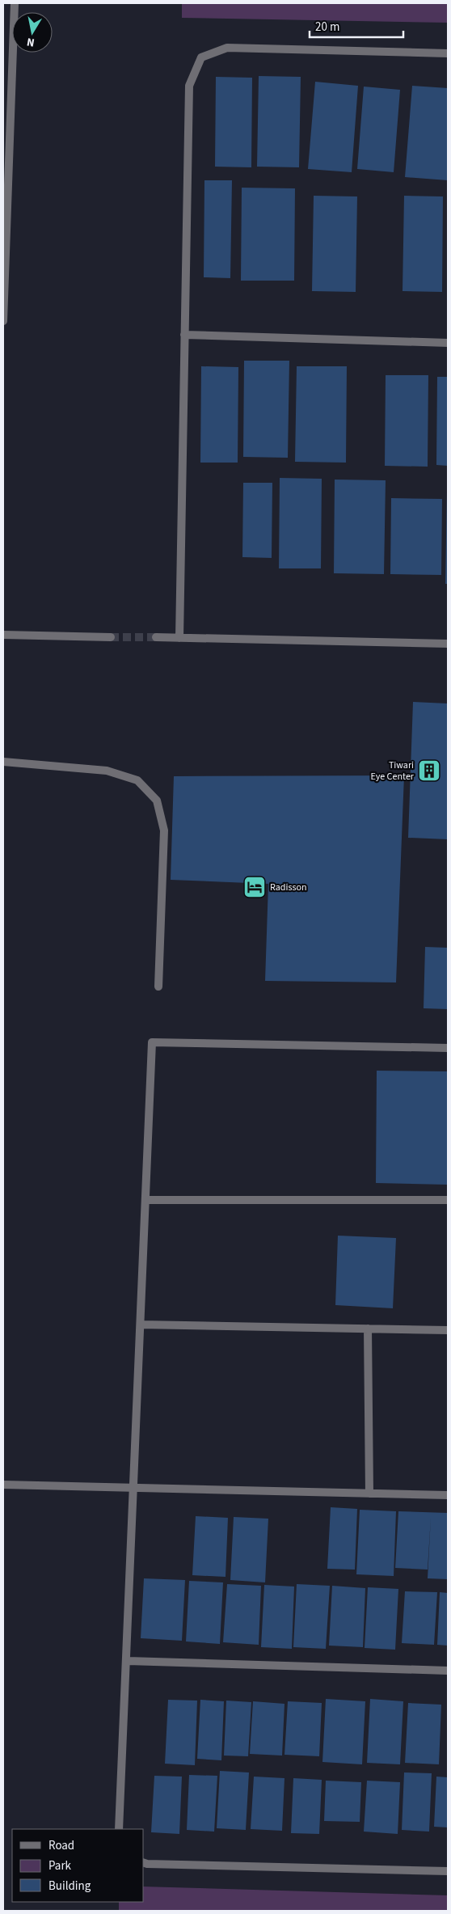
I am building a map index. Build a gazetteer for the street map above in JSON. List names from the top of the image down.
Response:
{
  "places": {
    "building": ["Tiwari Eye Center"],
    "hotel": ["Radisson"]
  },
  "legend": ["Road", "Park", "Building"],
  "scale_bar": "20 m",
  "north": "bottom"
}
